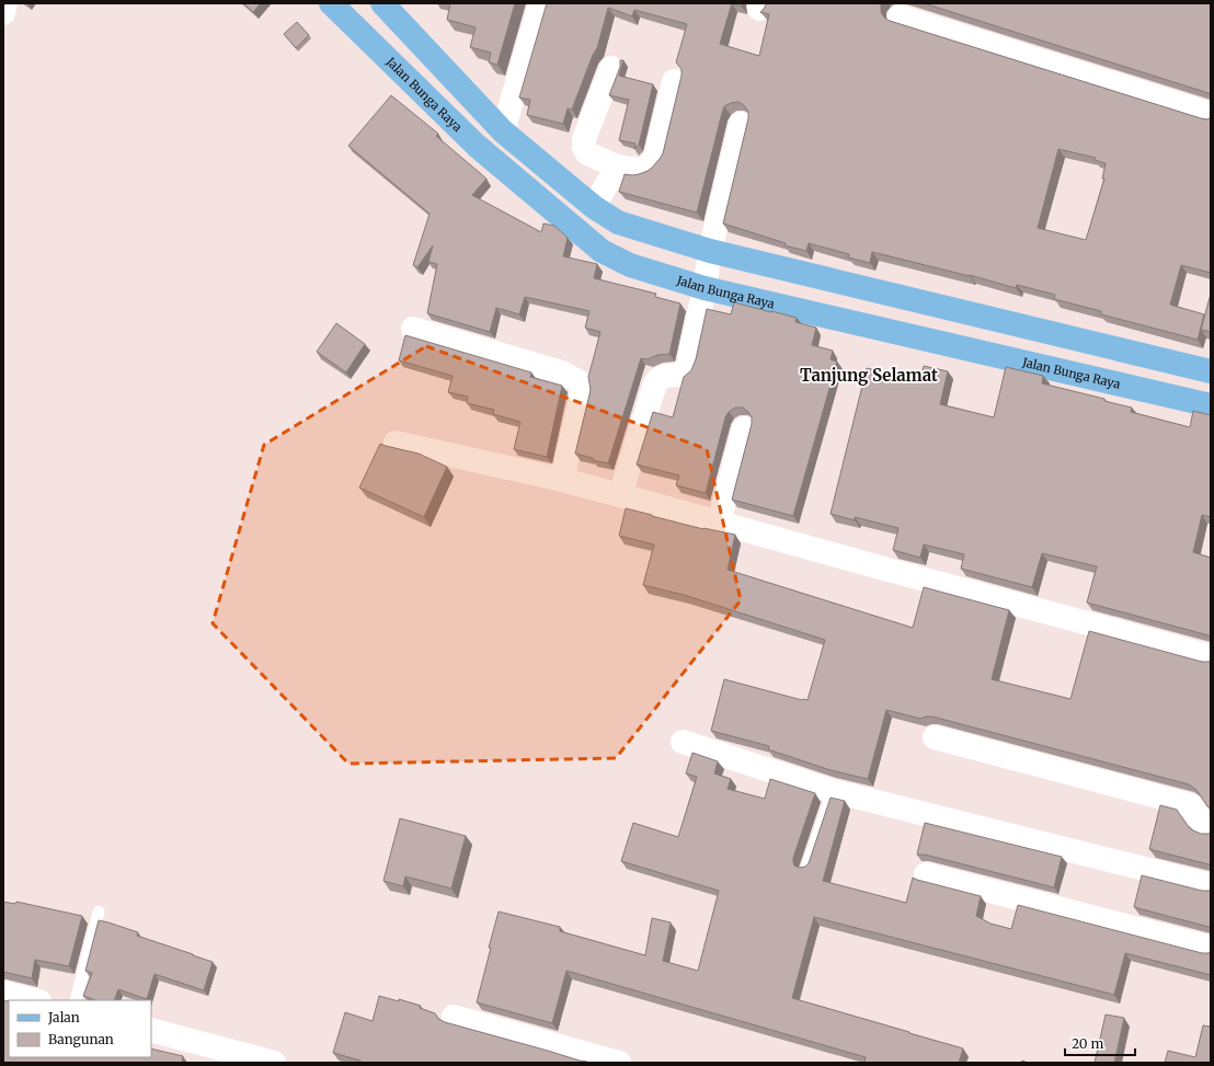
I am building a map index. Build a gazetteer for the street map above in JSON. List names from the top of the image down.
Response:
{
  "streets": {
    "main road": ["Jalan Bunga Raya"]
  },
  "districts": ["Tanjung Selamat"],
  "legend": ["Jalan", "Bangunan"],
  "scale_bar": "20 m"
}
